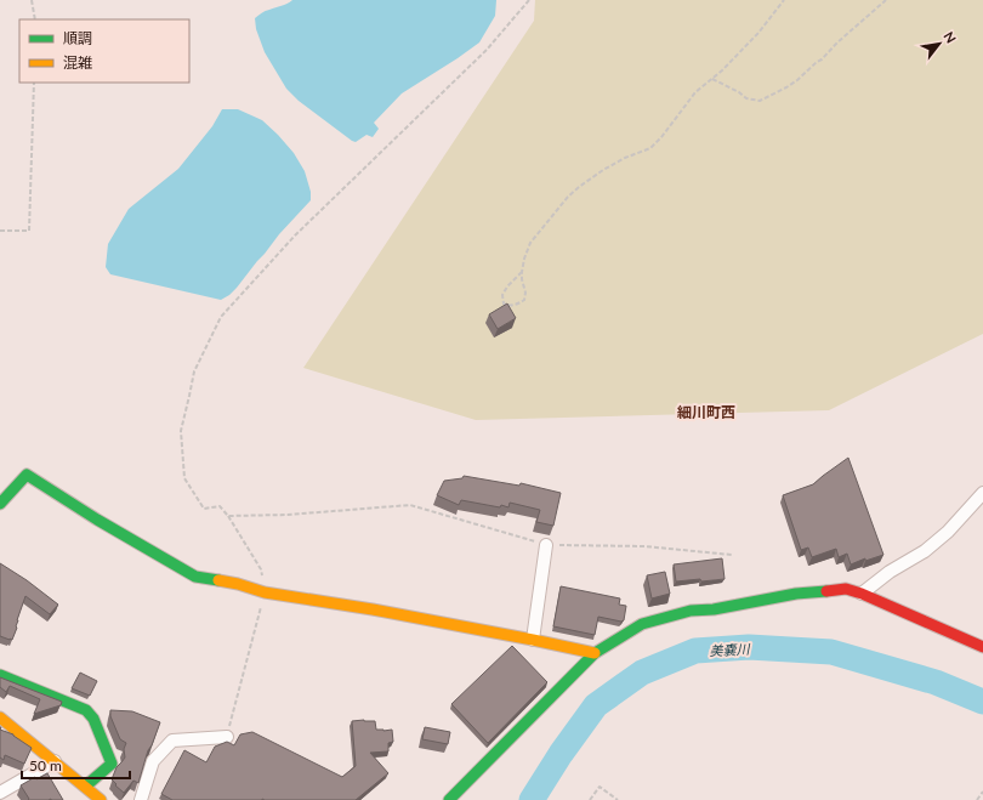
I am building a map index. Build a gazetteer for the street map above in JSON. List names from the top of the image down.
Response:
{
  "districts": ["細川町西"],
  "water": ["美嚢川"],
  "legend": ["順調", "混雑"],
  "scale_bar": "50 m",
  "north": "top right"
}
